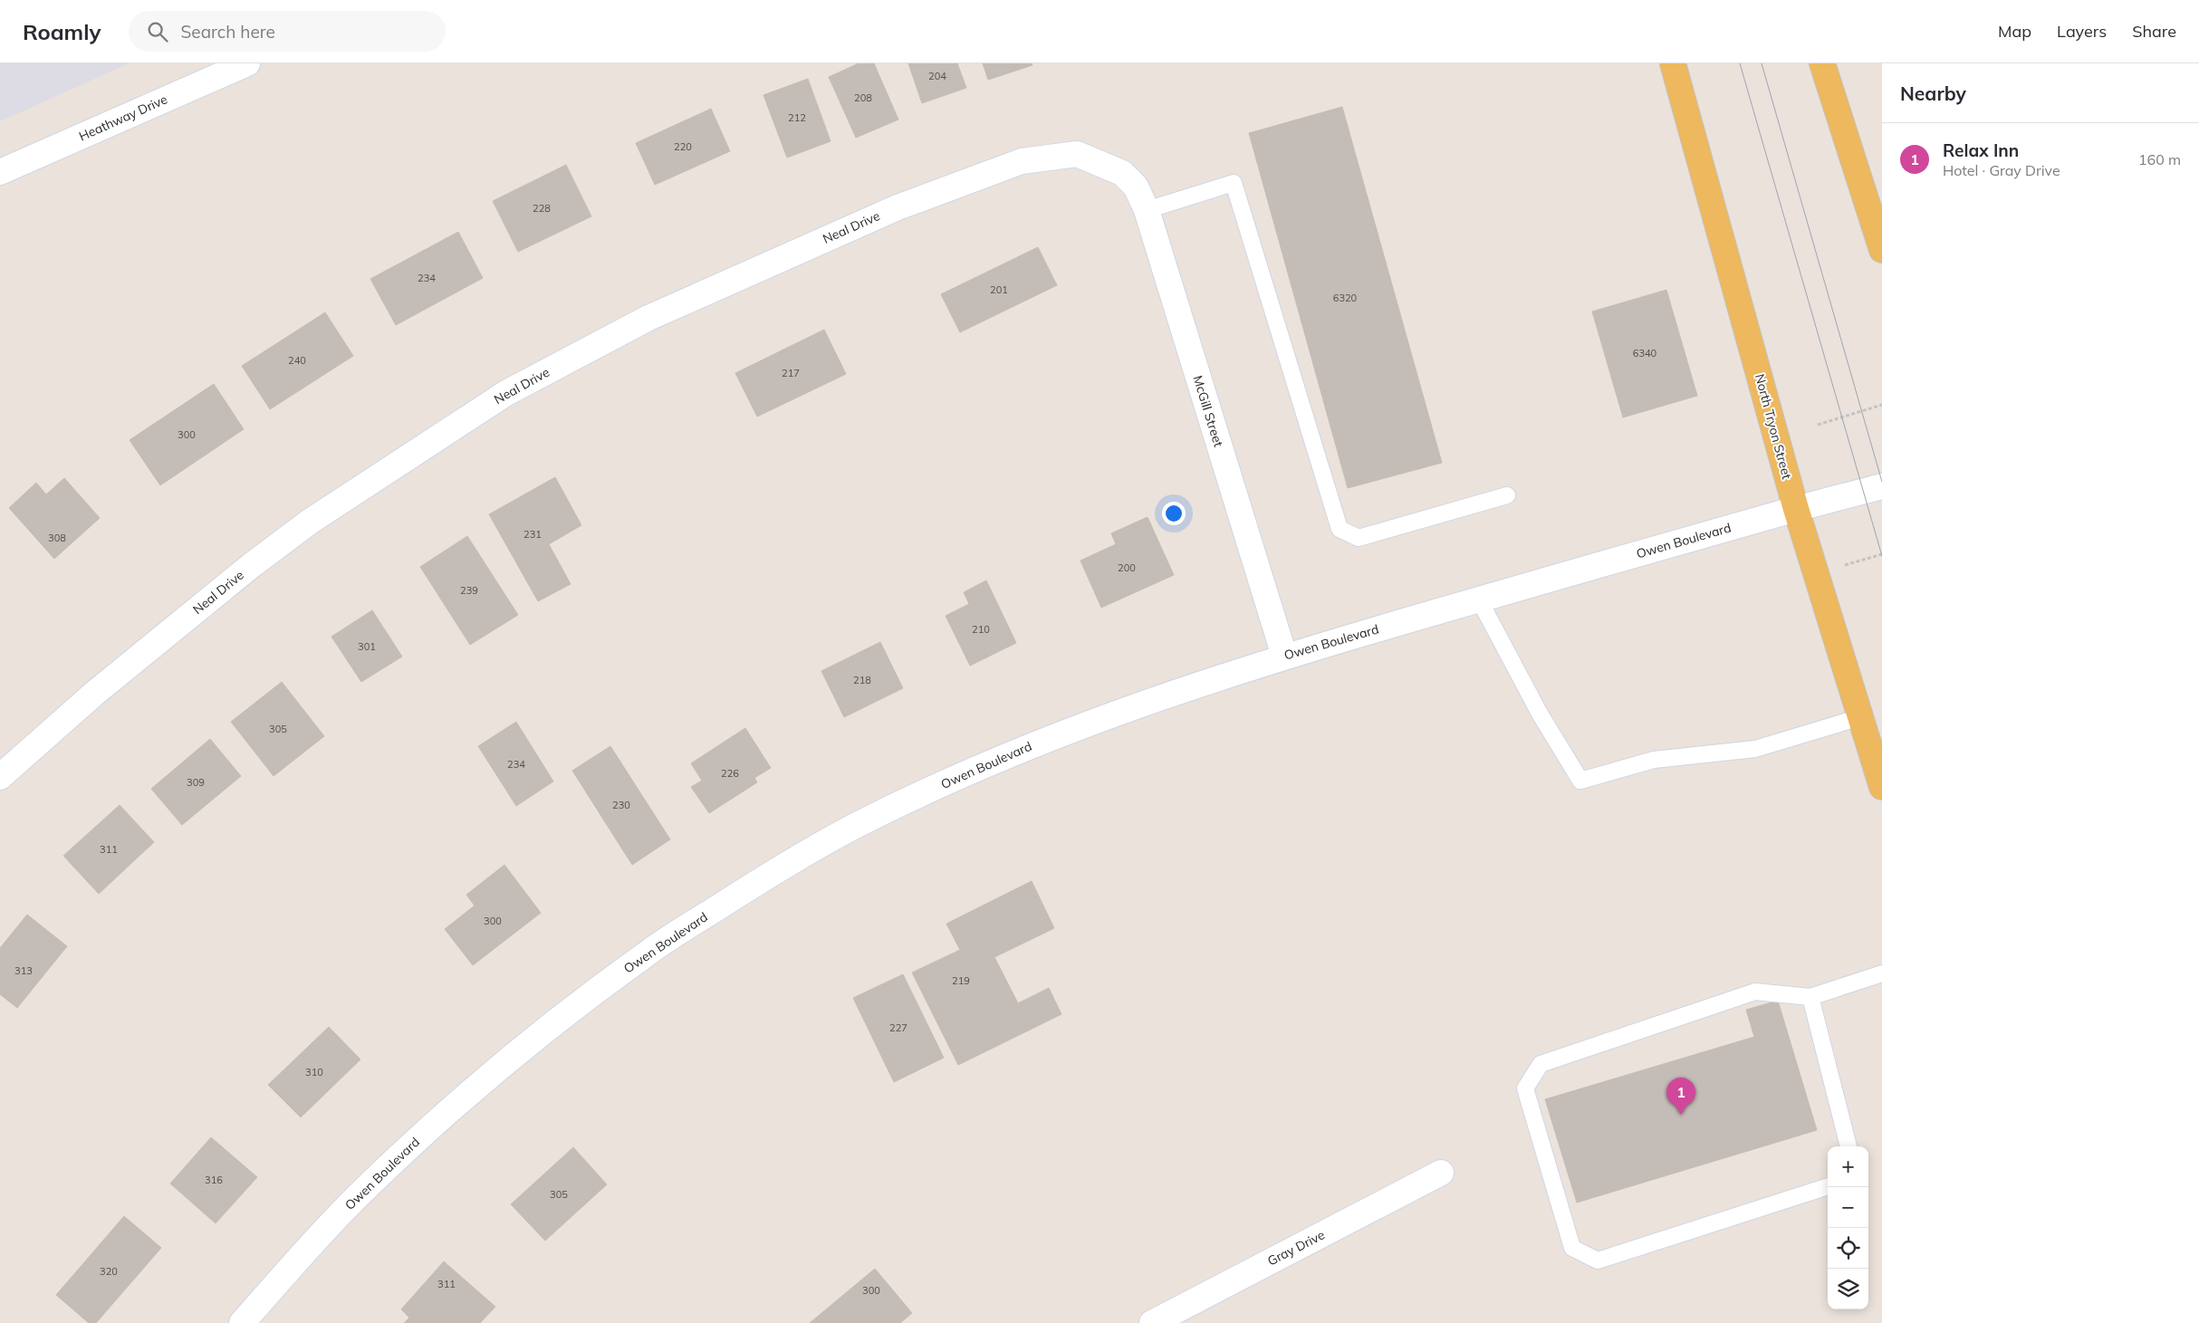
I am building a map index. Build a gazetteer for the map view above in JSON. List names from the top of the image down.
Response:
{
  "streets": {
    "main road": ["North Tryon Street"],
    "street": [
      "Heathway Drive",
      "Neal Drive",
      "McGill Street",
      "Owen Boulevard",
      "Gray Drive"
    ]
  },
  "crossings": [
    ["Neal Drive", "McGill Street"],
    ["McGill Street", "Owen Boulevard"],
    ["North Tryon Street", "Owen Boulevard"]
  ],
  "house_numbers": [
    "204",
    "208",
    "212",
    "220",
    "228",
    "234",
    "201",
    "6320",
    "6340",
    "240",
    "217",
    "300",
    "231",
    "308",
    "200",
    "239",
    "210",
    "301",
    "218",
    "305",
    "234",
    "226",
    "309",
    "230",
    "311",
    "300",
    "313",
    "219",
    "227",
    "310",
    "316",
    "305",
    "320",
    "311",
    "300"
  ],
  "page": {
    "header": "Roamly",
    "search": "Search here",
    "nav": ["Map", "Layers", "Share"],
    "heading": "Nearby",
    "list": [
      {
        "mark": "1",
        "name": "Relax Inn",
        "note": "Hotel · Gray Drive",
        "value": "160 m"
      }
    ],
    "pins": "1",
    "map_buttons": ["+", "−"]
  }
}
